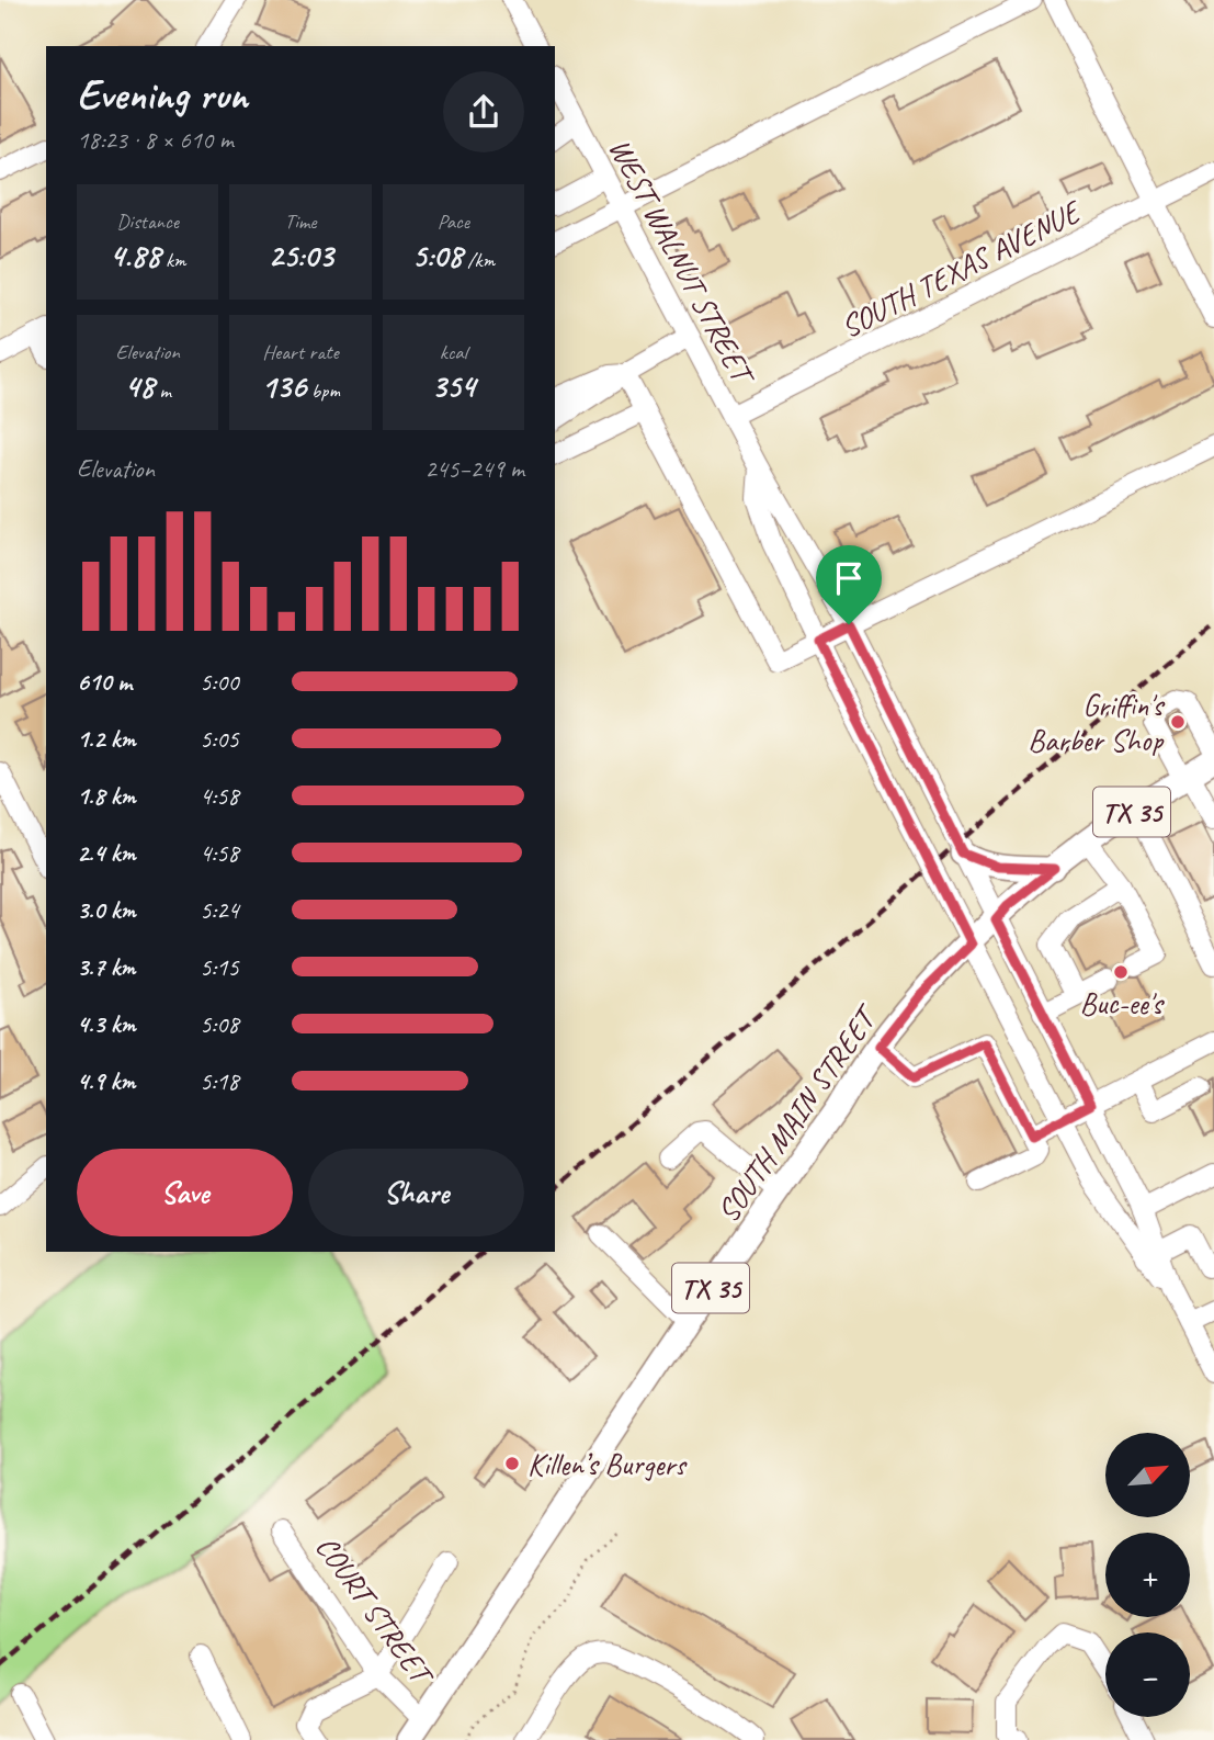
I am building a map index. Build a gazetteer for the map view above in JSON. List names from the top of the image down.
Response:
{
  "streets": {
    "main road": ["TX 35", "SOUTH MAIN STREET"],
    "street": ["WEST WALNUT STREET", "SOUTH TEXAS AVENUE", "COURT STREET"]
  },
  "crossings": [
    ["WEST WALNUT STREET", "SOUTH TEXAS AVENUE"],
    ["WEST WALNUT STREET", "SOUTH MAIN STREET"],
    ["SOUTH MAIN STREET", "COURT STREET"]
  ],
  "places": ["Griffin's Barber Shop", "Buc-ee's", "Killen’s Burgers"],
  "north": "top right",
  "page": {
    "heading": ["Evening run", "18:23 · 8 × 610 m"],
    "stats": [
      ["Distance", "4.88 km"],
      ["Time", "25:03"],
      ["Pace", "5:08 /km"],
      ["Elevation", "48 m"],
      ["Heart rate", "136 bpm"],
      ["kcal", "354"]
    ],
    "chart": ["Elevation", "245–249 m"],
    "list": [
      {
        "name": "610 m",
        "note": "5:00"
      },
      {
        "name": "1.2 km",
        "note": "5:05"
      },
      {
        "name": "1.8 km",
        "note": "4:58"
      },
      {
        "name": "2.4 km",
        "note": "4:58"
      },
      {
        "name": "3.0 km",
        "note": "5:24"
      },
      {
        "name": "3.7 km",
        "note": "5:15"
      },
      {
        "name": "4.3 km",
        "note": "5:08"
      },
      {
        "name": "4.9 km",
        "note": "5:18"
      }
    ],
    "buttons": ["Save", "Share"],
    "map_buttons": ["+", "−"]
  }
}
